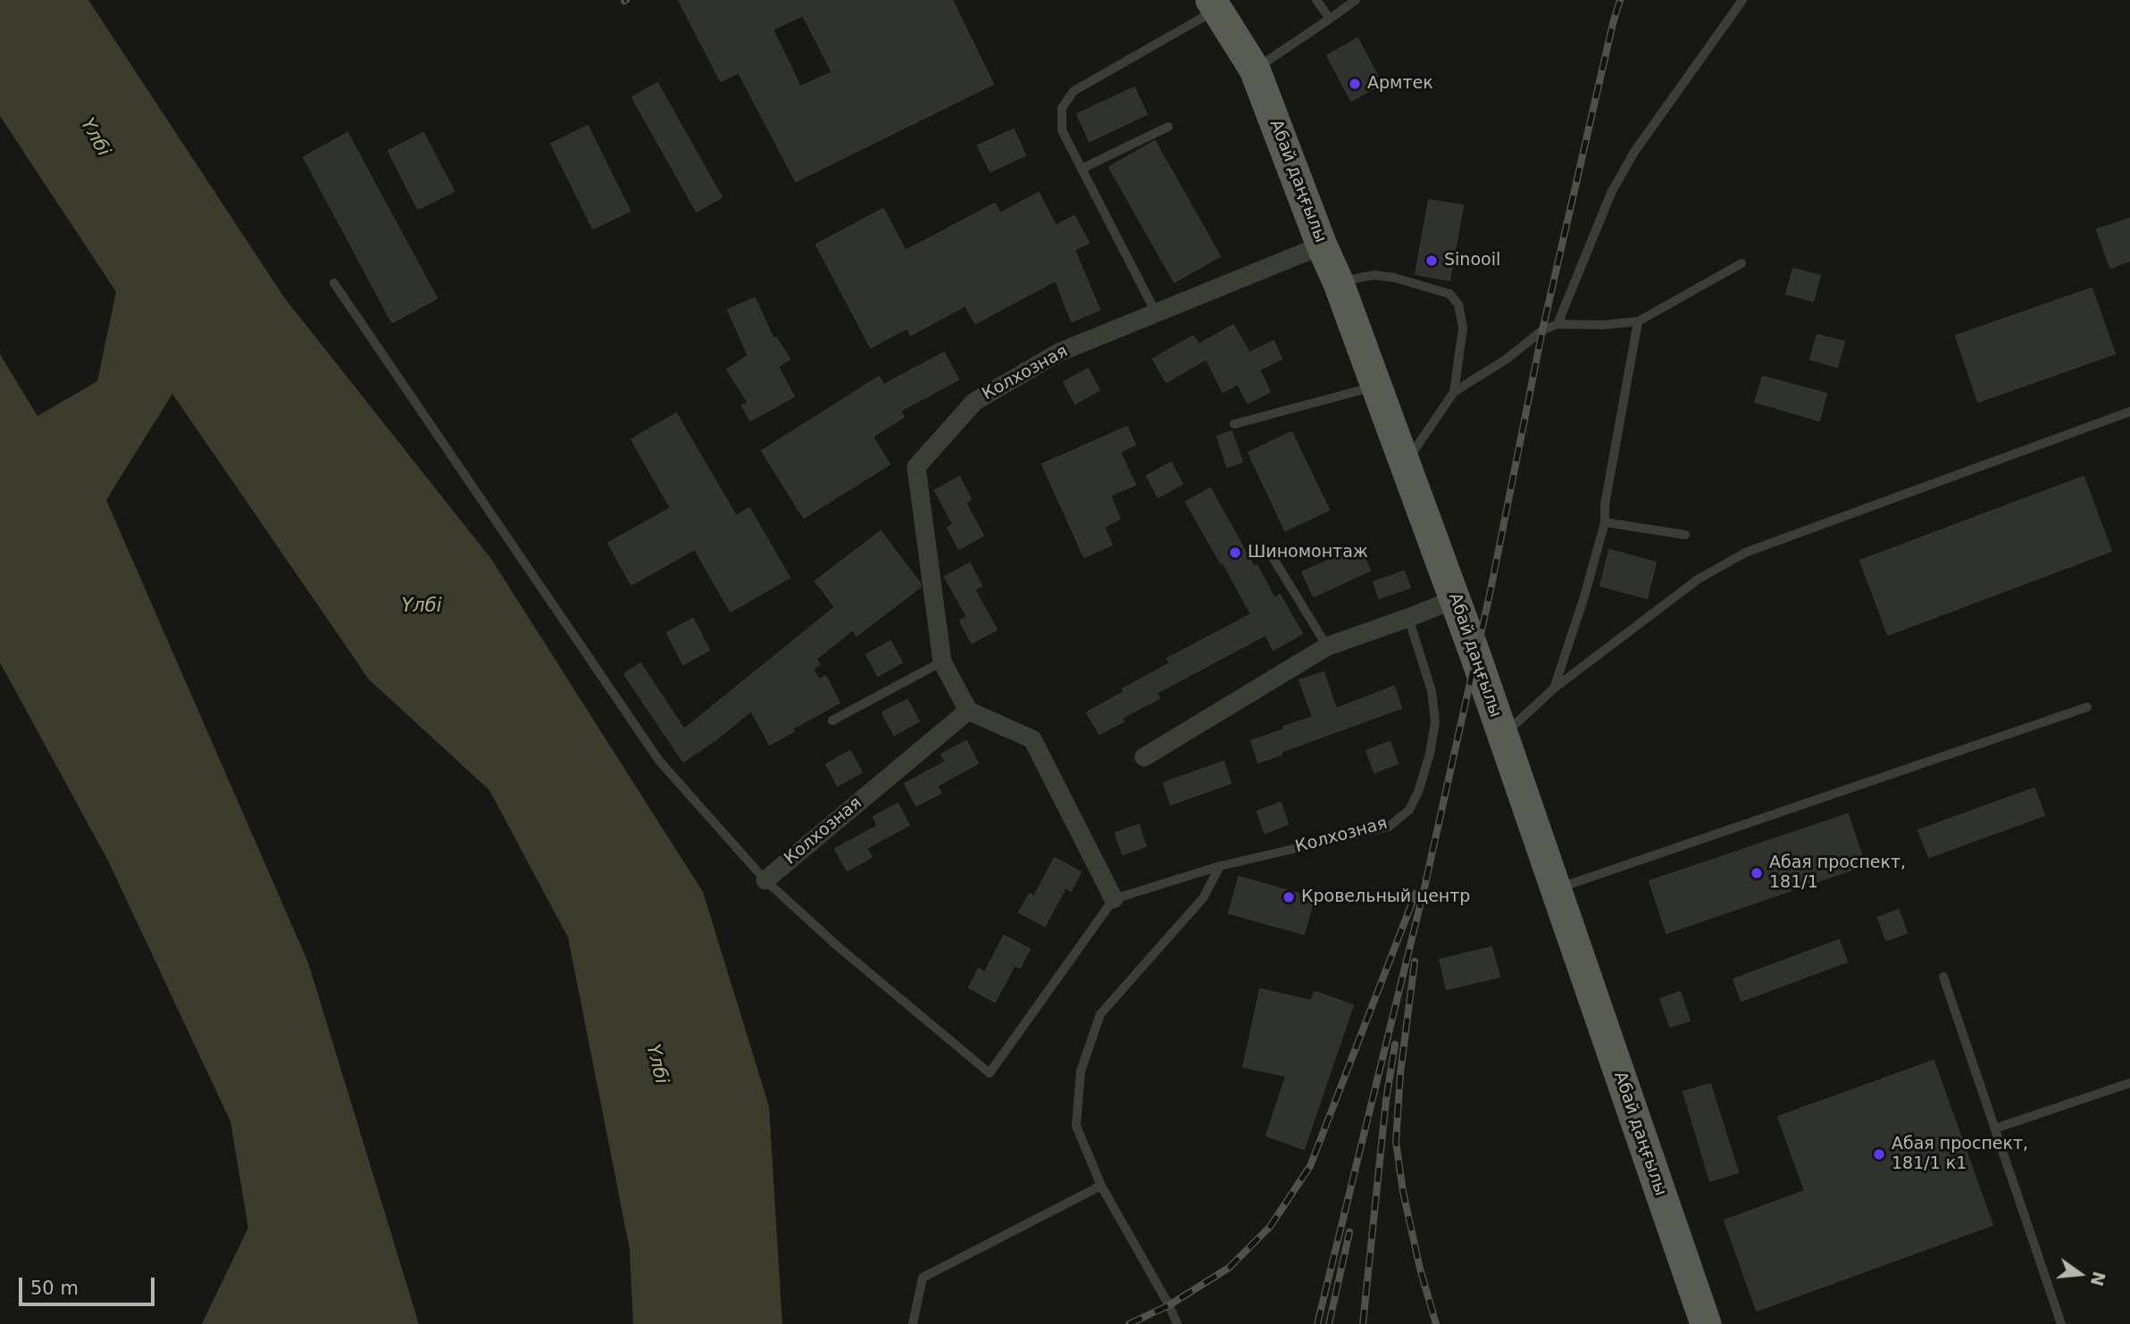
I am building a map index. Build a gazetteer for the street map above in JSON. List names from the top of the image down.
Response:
{
  "streets": {
    "main road": ["Абай даңғылы"],
    "street": ["Колхозная"]
  },
  "crossings": [
    ["Абай даңғылы", "Колхозная"]
  ],
  "water": ["Үлбі"],
  "places": [
    "Армтек",
    "Sinooil",
    "Шиномонтаж",
    "Абая проспект, 181/1",
    "Кровельный центр",
    "Абая проспект, 181/1 к1"
  ],
  "scale_bar": "50 m",
  "north": "right"
}
